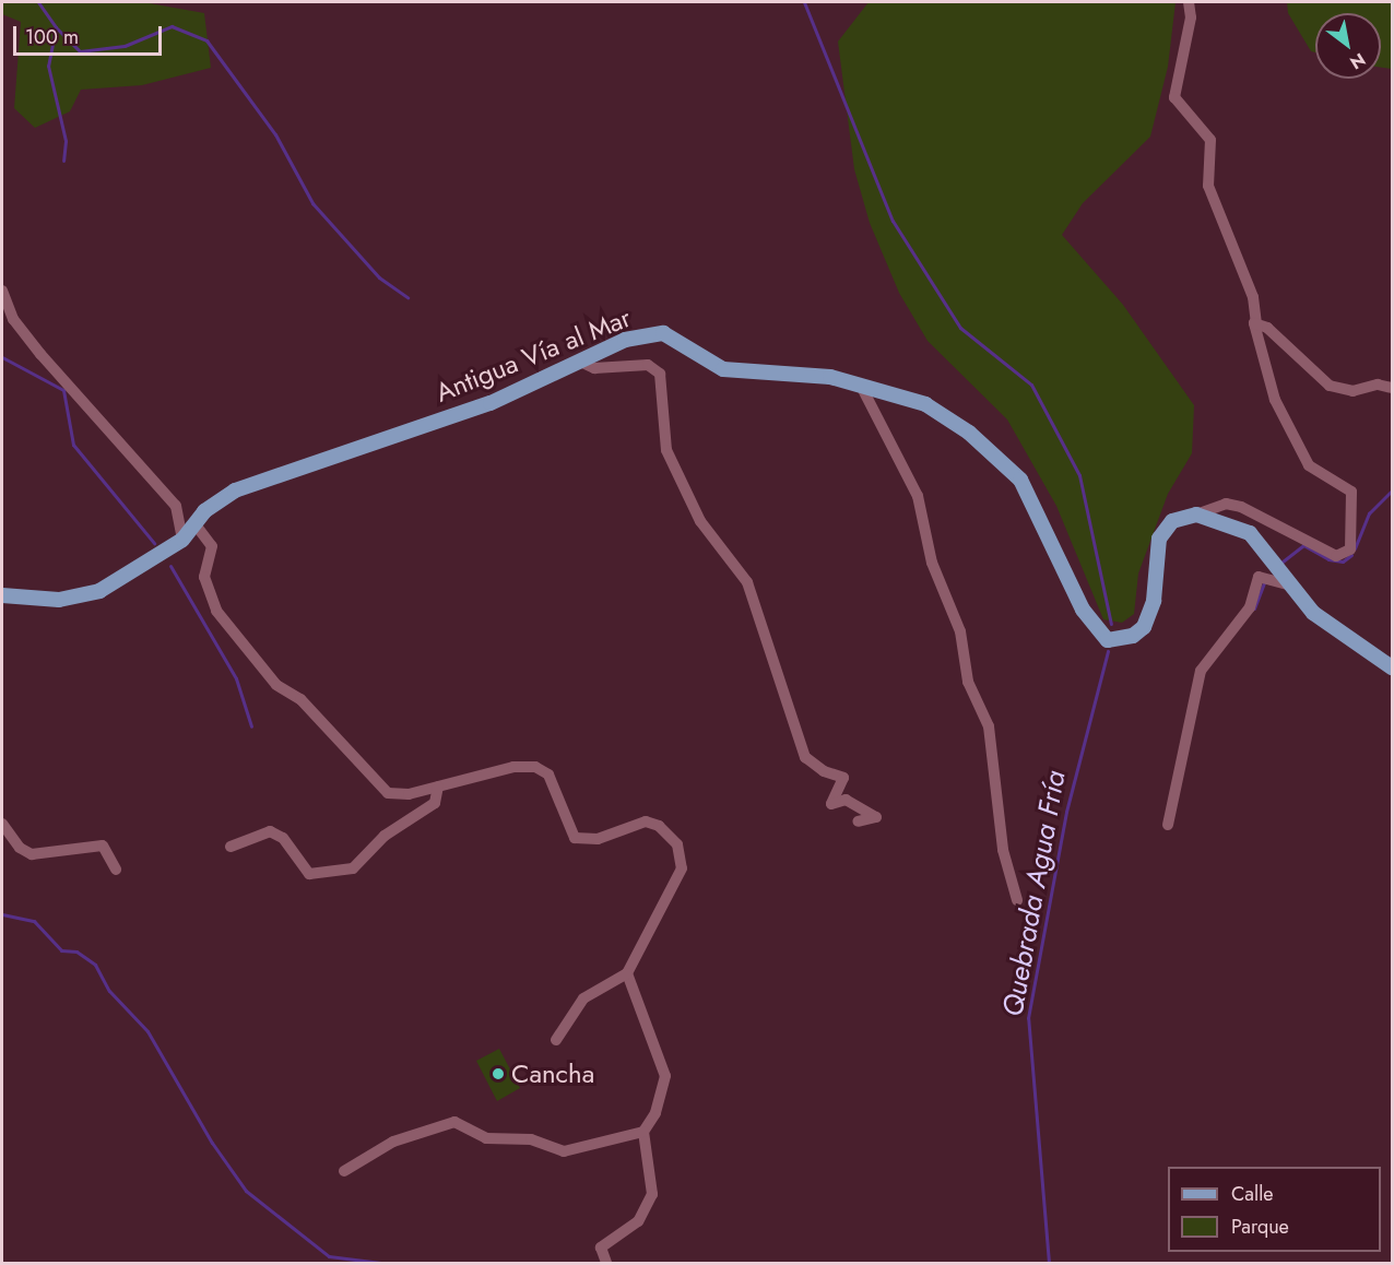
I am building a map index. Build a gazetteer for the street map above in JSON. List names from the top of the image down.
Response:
{
  "streets": {
    "main road": ["Antigua Vía al Mar"]
  },
  "water": ["Quebrada Agua Fría"],
  "places": ["Cancha"],
  "legend": ["Calle", "Parque"],
  "scale_bar": "100 m",
  "north": "bottom right"
}
